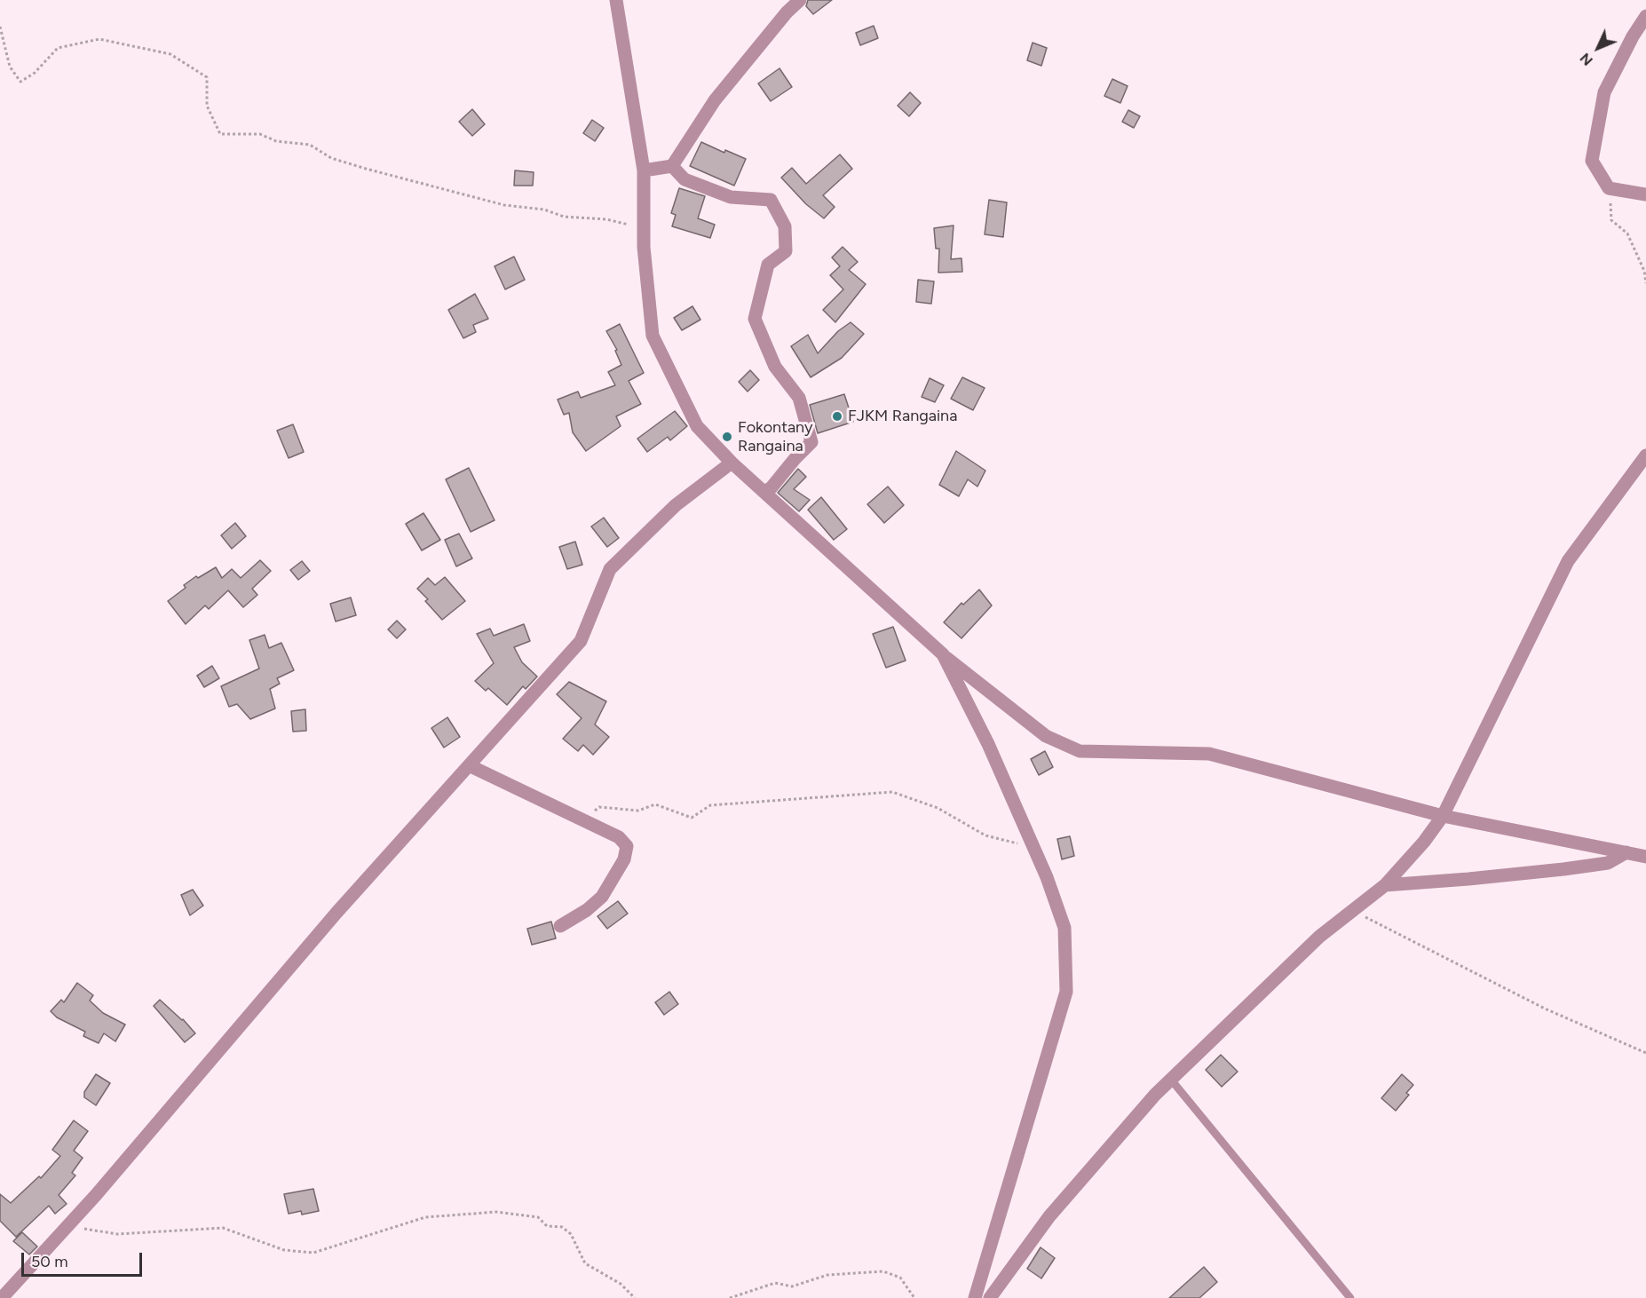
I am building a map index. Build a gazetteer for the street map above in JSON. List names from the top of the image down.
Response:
{
  "places": ["FJKM Rangaina", "Fokontany Rangaina"],
  "scale_bar": "50 m",
  "north": "bottom left"
}
